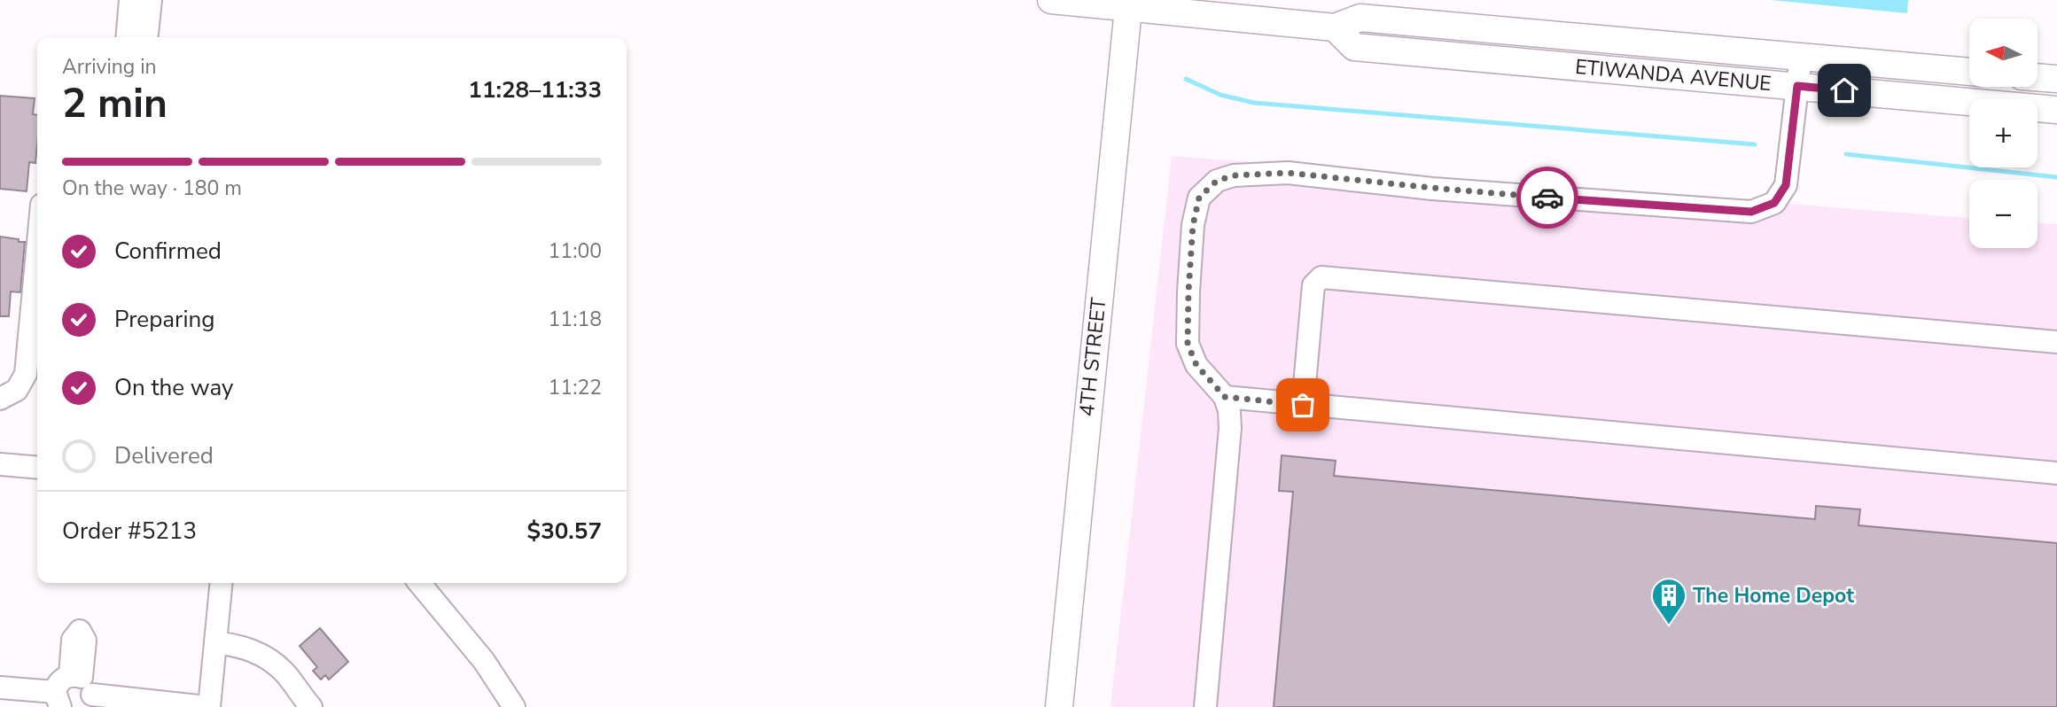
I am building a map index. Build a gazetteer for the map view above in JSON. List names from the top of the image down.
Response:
{
  "streets": {
    "main road": ["ETIWANDA AVENUE", "4TH STREET"]
  },
  "crossings": [
    ["ETIWANDA AVENUE", "4TH STREET"]
  ],
  "places": {
    "building": ["The Home Depot"]
  },
  "north": "left",
  "page": {
    "map_buttons": ["+", "−"],
    "heading": ["2 min", "Arriving in", "11:28–11:33"],
    "panel": ["Order #5213", "$30.57"],
    "bar": "On the way · 180 m",
    "list": [
      ["Confirmed", "11:00"],
      ["Preparing", "11:18"],
      ["On the way", "11:22"],
      "Delivered"
    ]
  }
}
